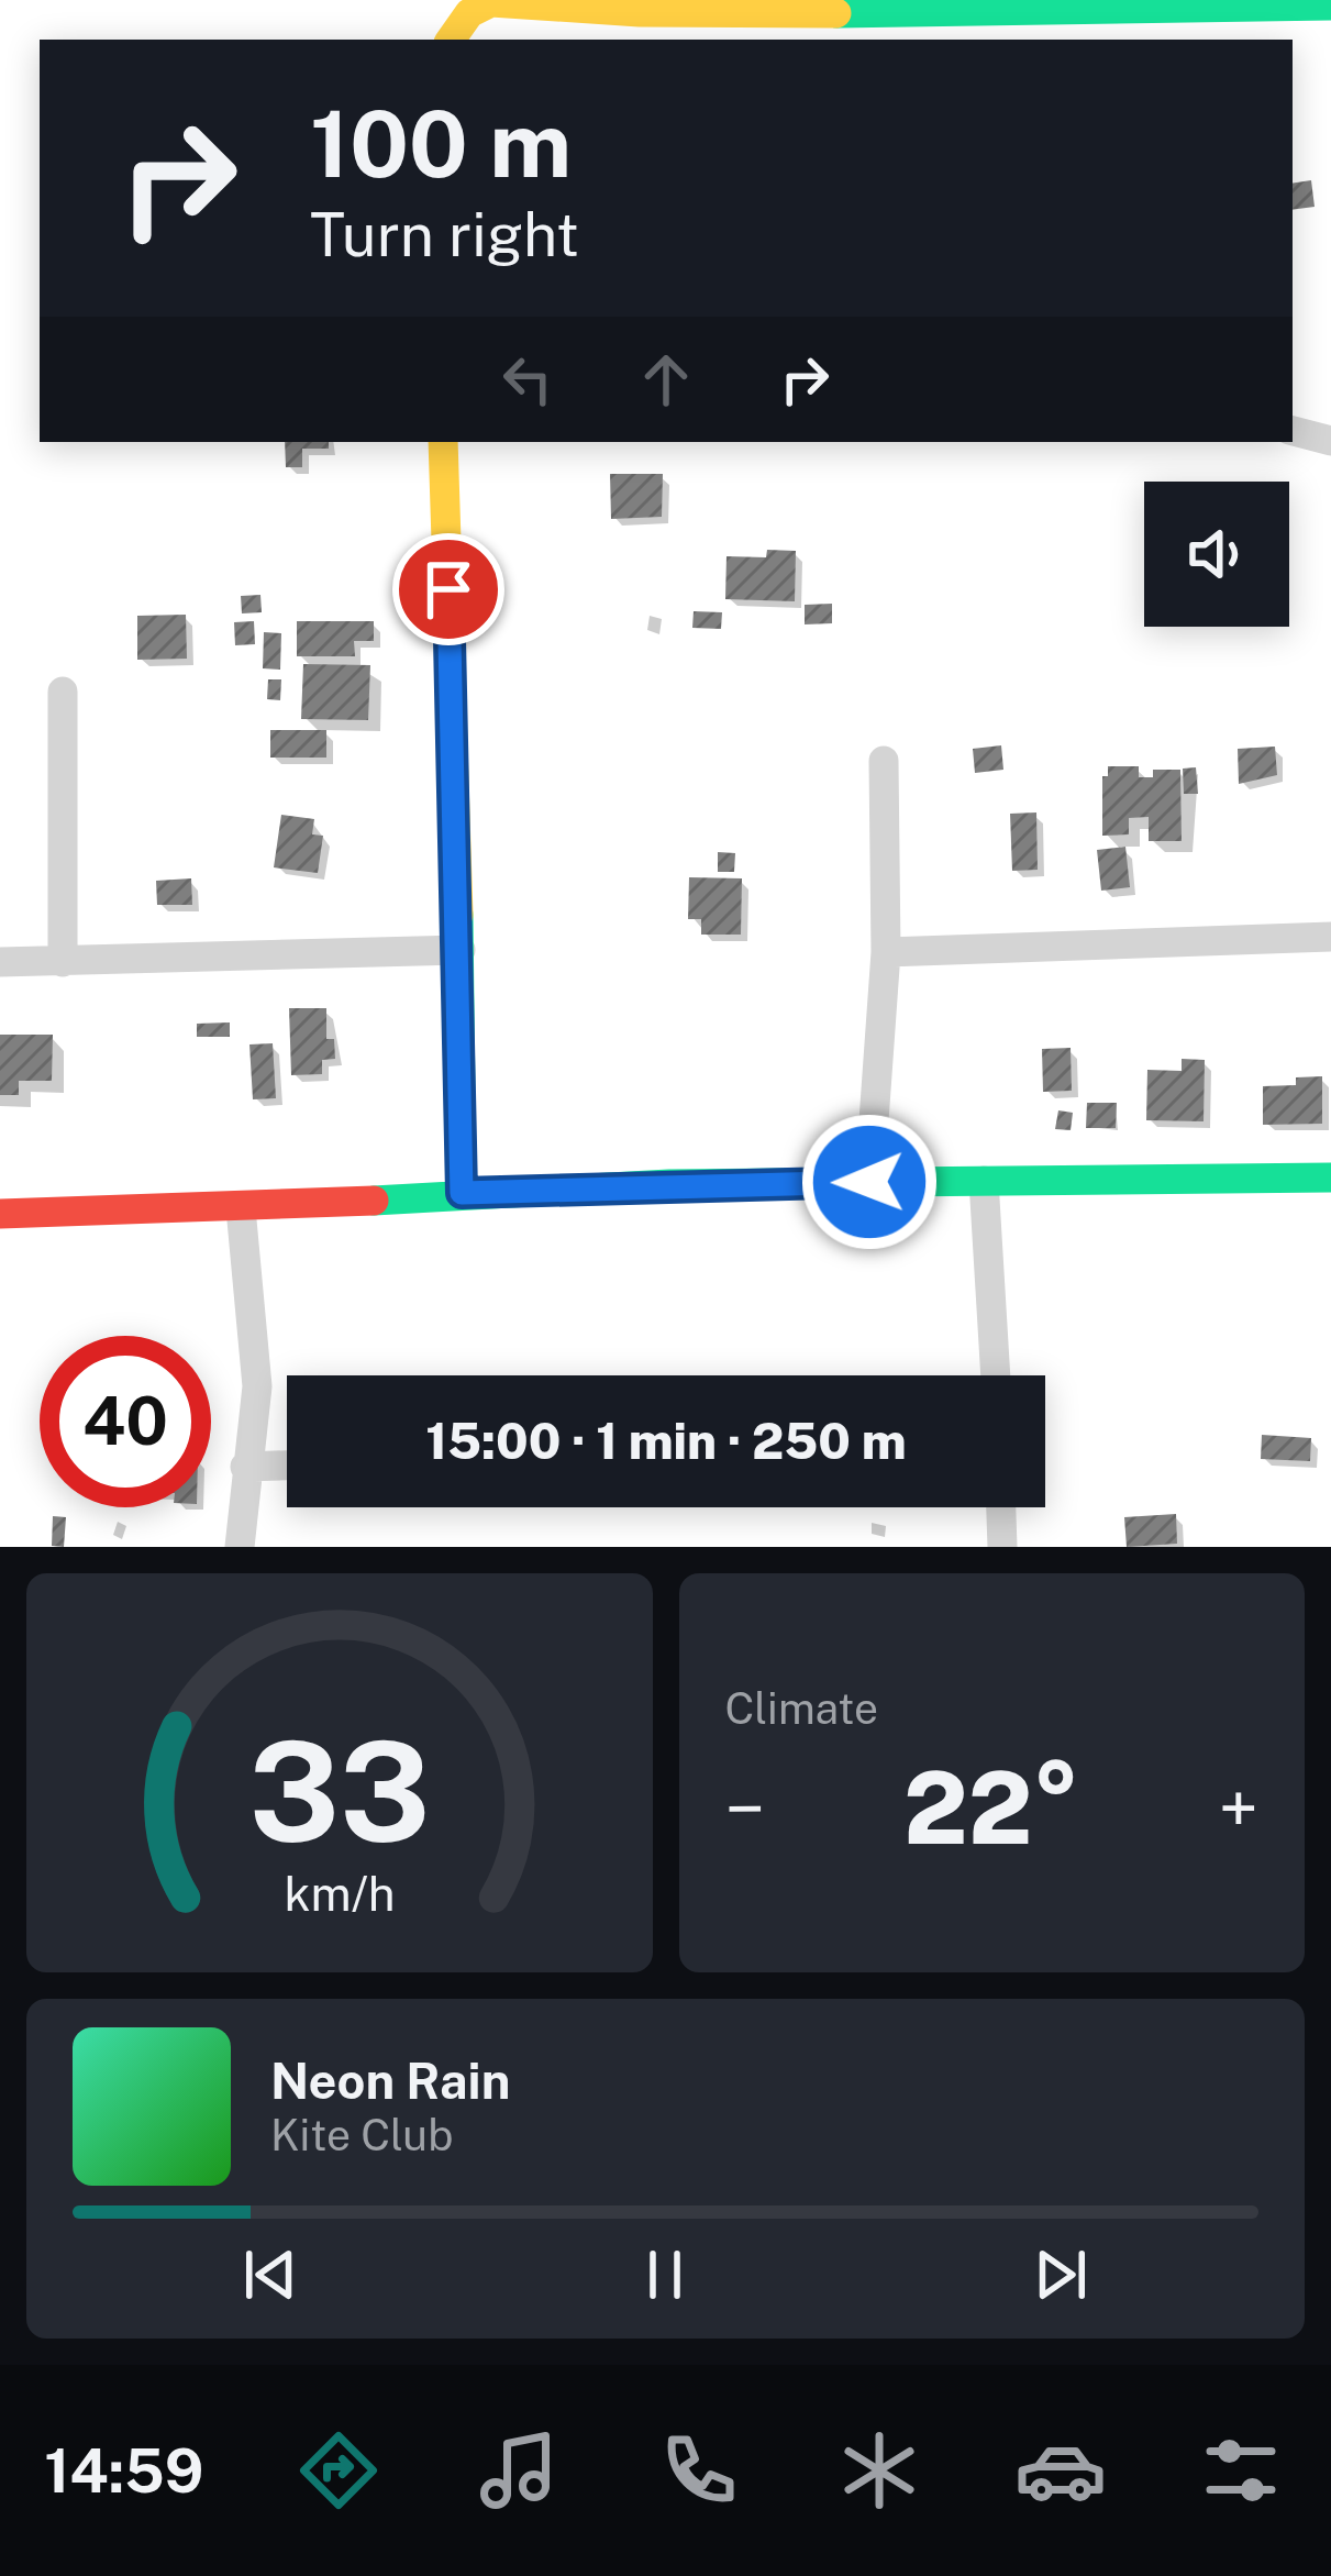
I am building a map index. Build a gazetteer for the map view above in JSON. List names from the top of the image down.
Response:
{
  "page": {
    "turn": ["100 m", "Turn right"],
    "limit": "40",
    "trip": "15:00 · 1 min · 250 m",
    "tile": "Climate",
    "heat": ["−", "22°", "+"],
    "song": ["Neon Rain", "Kite Club"],
    "tabs": "14:59",
    "gauge": ["33", "km/h"]
  }
}
